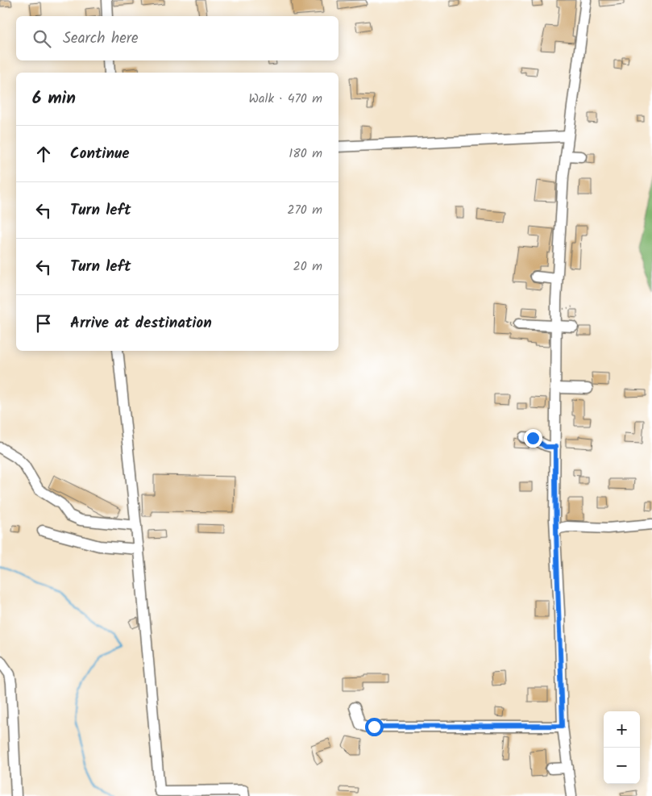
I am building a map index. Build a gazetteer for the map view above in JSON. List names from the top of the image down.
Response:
{
  "page": {
    "search": "Search here",
    "heading": ["6 min", "Walk · 470 m"],
    "list": [
      ["Continue", "180 m"],
      ["Turn left", "270 m"],
      ["Turn left", "20 m"],
      "Arrive at destination"
    ],
    "map_buttons": ["+", "−"]
  }
}
